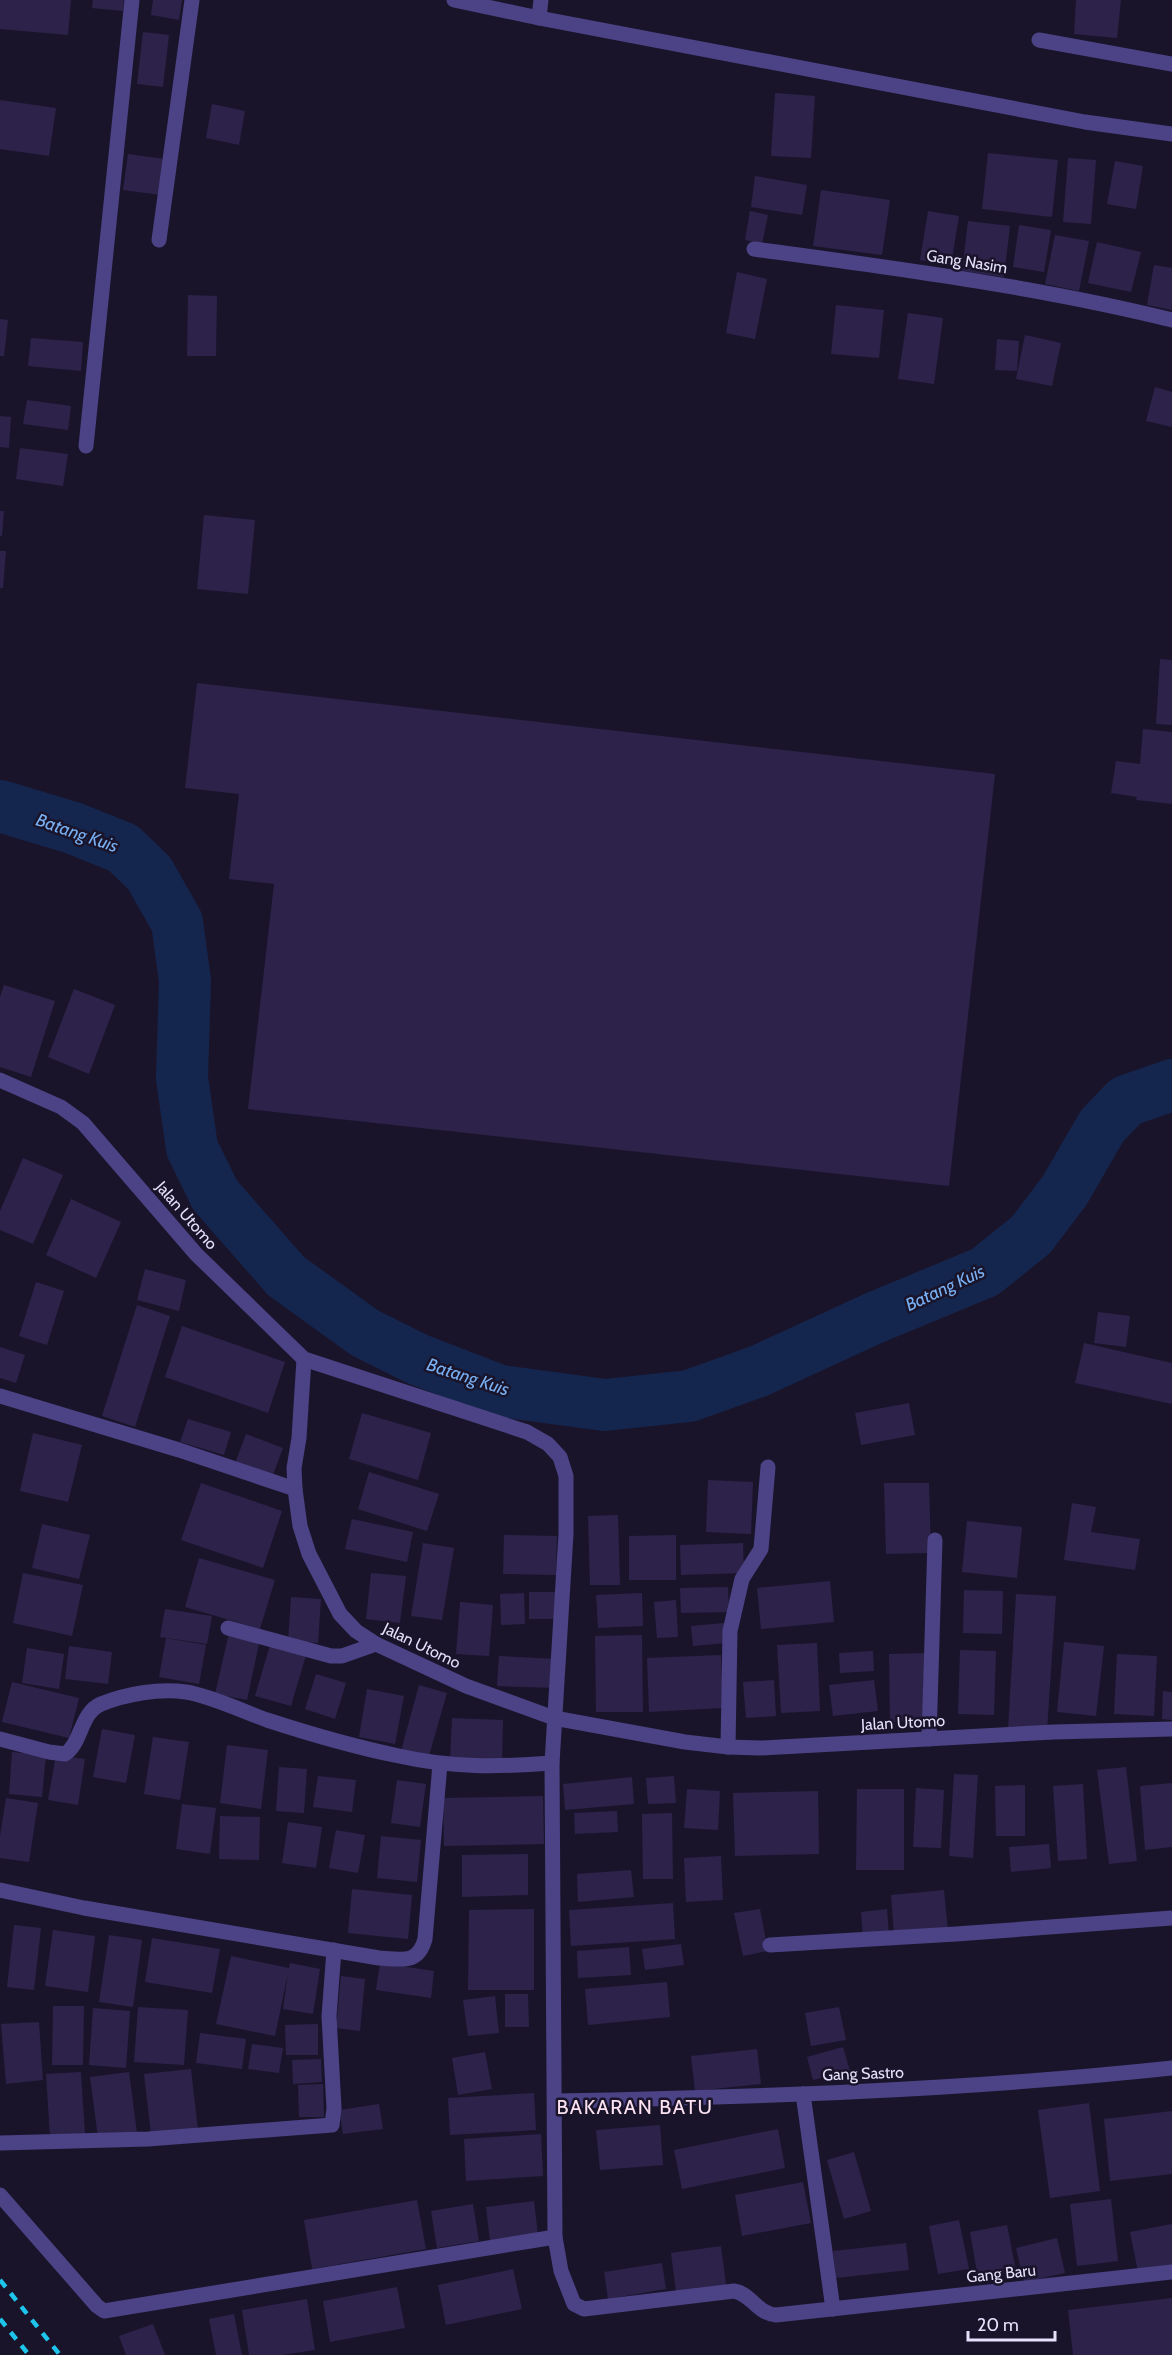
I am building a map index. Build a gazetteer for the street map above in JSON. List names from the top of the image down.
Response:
{
  "streets": {
    "street": [
      "Gang Nasim",
      "Jalan Utomo",
      "Gang Sastro",
      "Gang Baru"
    ]
  },
  "districts": ["BAKARAN BATU"],
  "water": ["Batang Kuis"],
  "scale_bar": "20 m"
}
